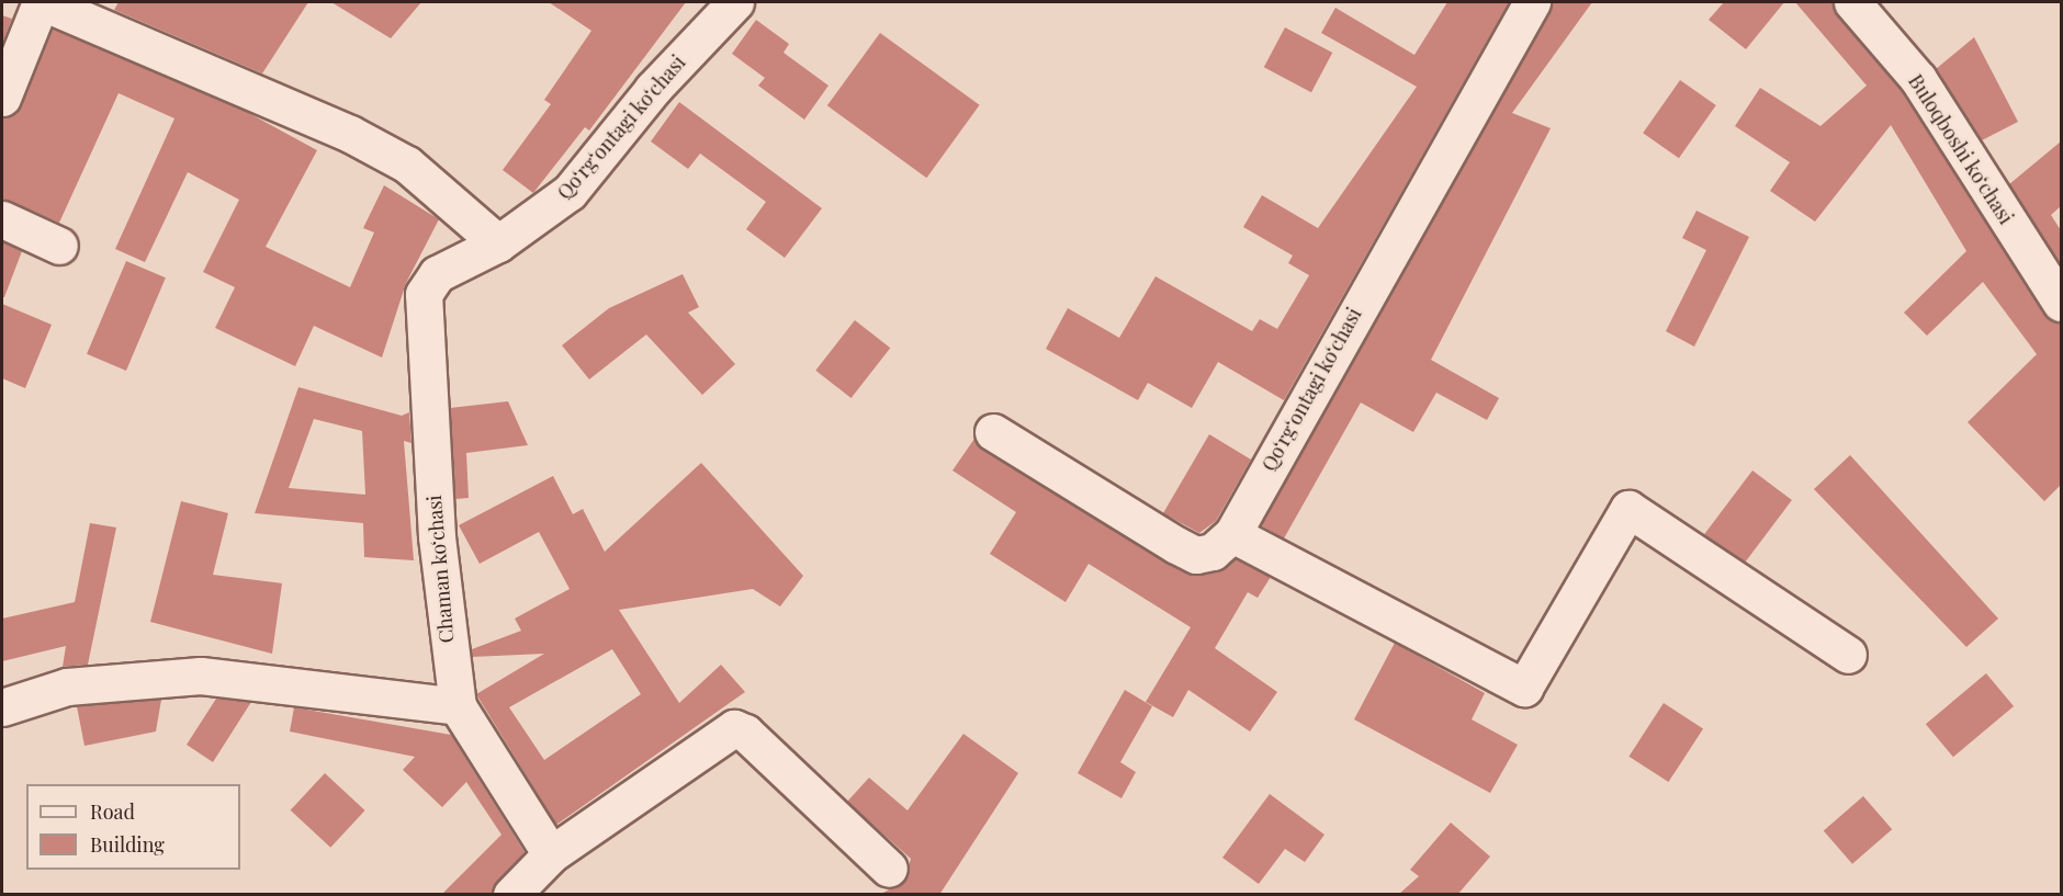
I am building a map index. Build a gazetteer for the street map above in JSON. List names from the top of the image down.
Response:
{
  "streets": {
    "street": ["Qoʻrgʻontagi koʻchasi", "Buloqboshi koʻchasi", "Chaman koʻchasi"]
  },
  "crossings": [
    ["Qoʻrgʻontagi koʻchasi", "Chaman koʻchasi"]
  ],
  "legend": ["Road", "Building"]
}
